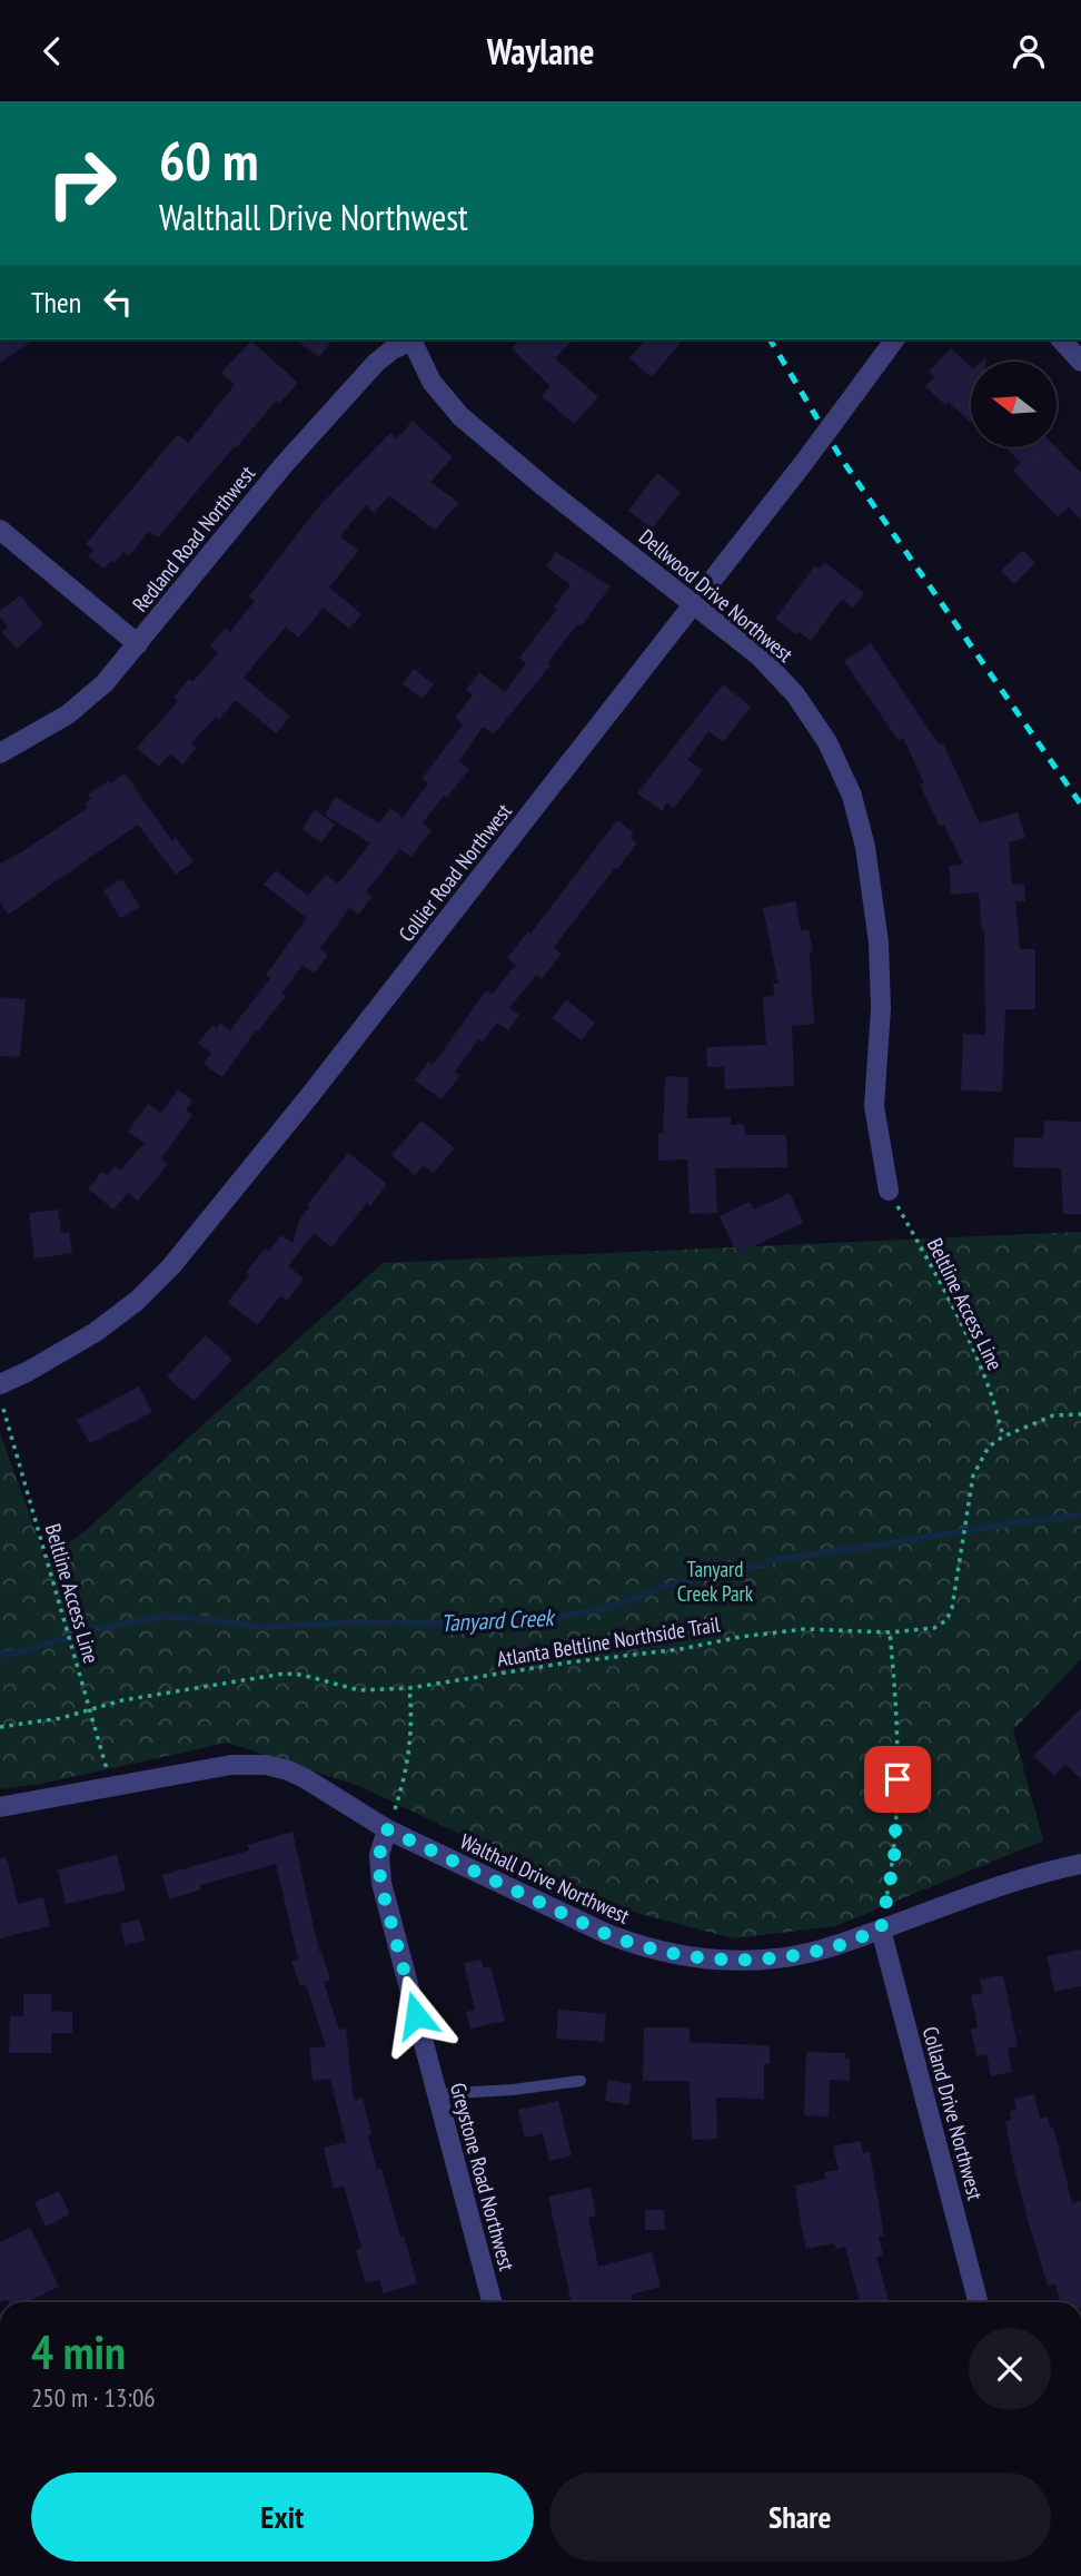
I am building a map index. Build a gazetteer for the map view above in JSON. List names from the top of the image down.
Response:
{
  "streets": {
    "street": [
      "Redland Road Northwest",
      "Dellwood Drive Northwest",
      "Collier Road Northwest",
      "Walthall Drive Northwest",
      "Colland Drive Northwest",
      "Greystone Road Northwest"
    ],
    "path": ["Beltline Access Line", "Atlanta Beltline Northside Trail"]
  },
  "crossings": [
    ["Dellwood Drive Northwest", "Collier Road Northwest"],
    ["Dellwood Drive Northwest", "Beltline Access Line"],
    ["Beltline Access Line", "Atlanta Beltline Northside Trail"],
    ["Beltline Access Line", "Walthall Drive Northwest"],
    ["Walthall Drive Northwest", "Colland Drive Northwest"],
    ["Walthall Drive Northwest", "Greystone Road Northwest"]
  ],
  "water": ["Tanyard Creek"],
  "parks": ["Tanyard Creek Park"],
  "north": "left",
  "page": {
    "header": "Waylane",
    "turn": ["60 m", "Walthall Drive Northwest"],
    "then": "Then",
    "heading": ["4 min", "250 m · 13:06"],
    "buttons": ["Exit", "Share"]
  }
}
